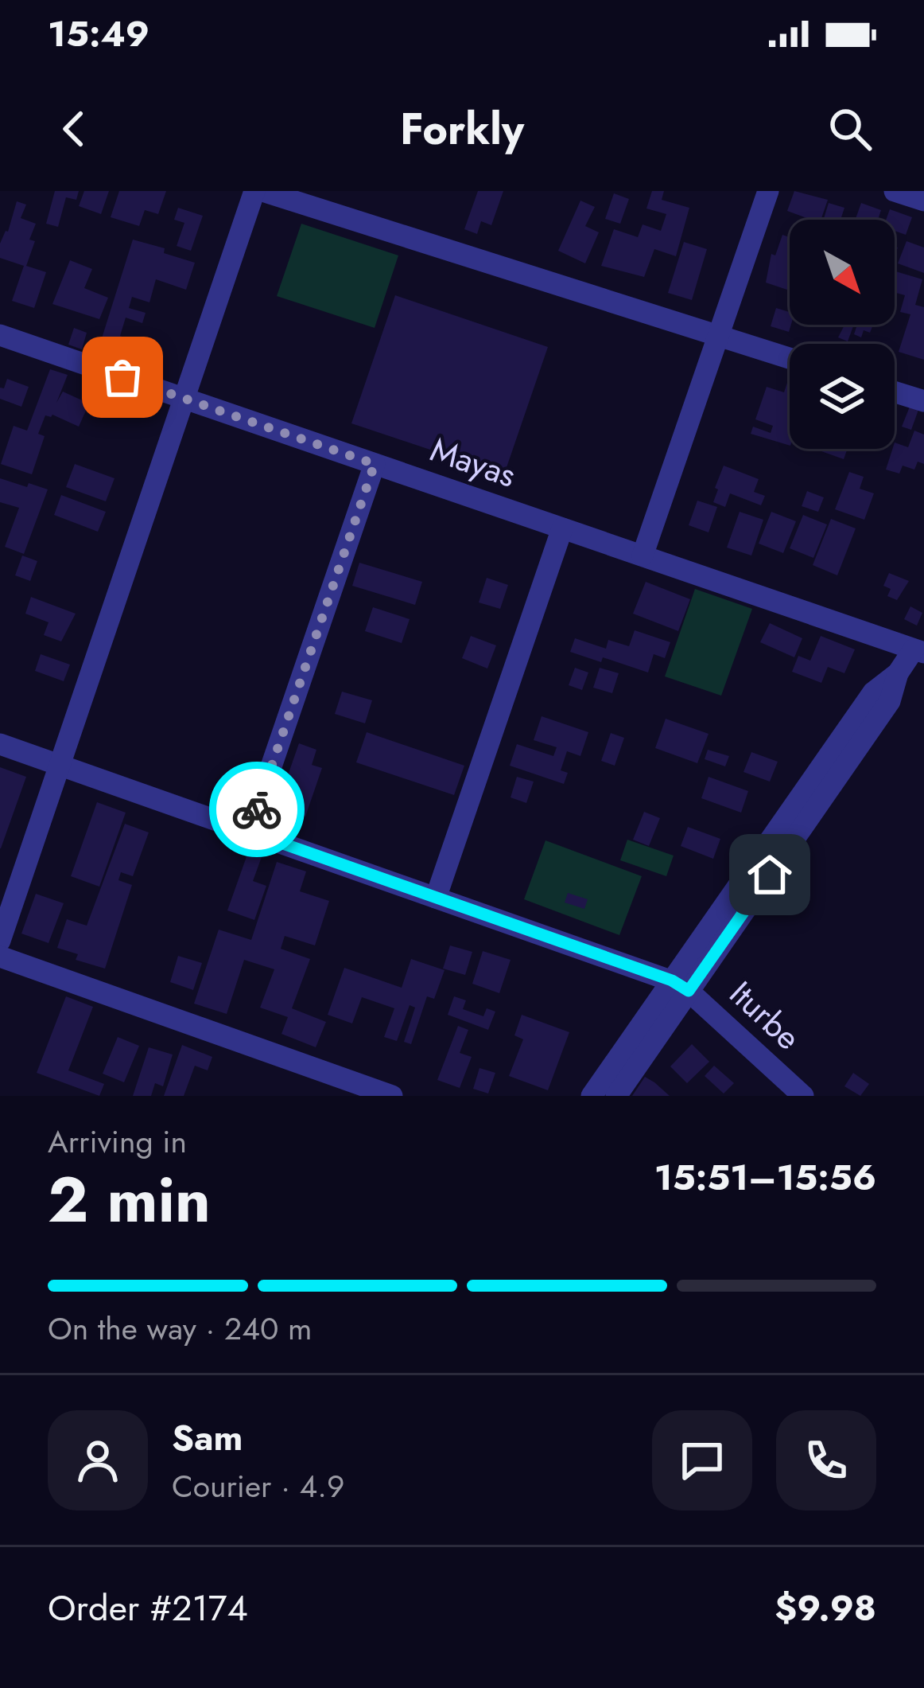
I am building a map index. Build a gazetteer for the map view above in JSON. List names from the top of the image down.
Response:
{
  "streets": {
    "street": ["Mayas", "Iturbe"]
  },
  "north": "bottom right",
  "page": {
    "status": "15:49",
    "header": "Forkly",
    "heading": ["2 min", "Arriving in", "15:51–15:56"],
    "panel": [
      "Sam",
      "Courier · 4.9",
      "Order #2174",
      "$9.98"
    ],
    "bar": "On the way · 240 m"
  }
}
